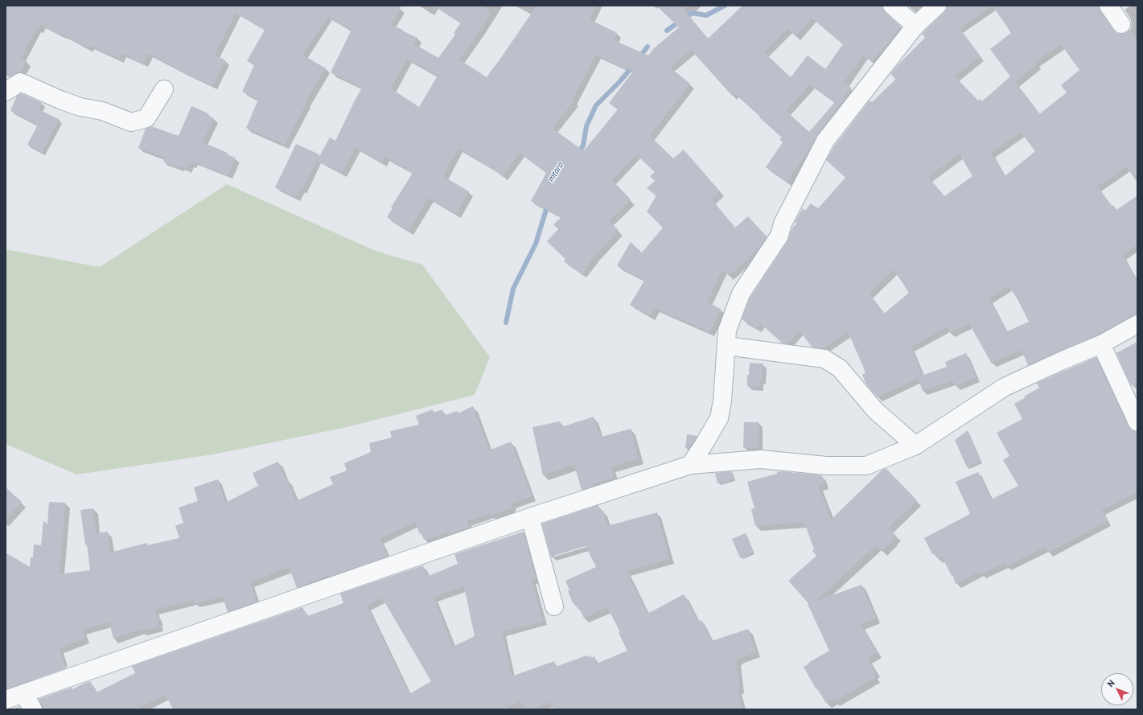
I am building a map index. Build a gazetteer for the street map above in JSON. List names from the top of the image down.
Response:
{
  "water": ["mtaro"],
  "north": "top left"
}
